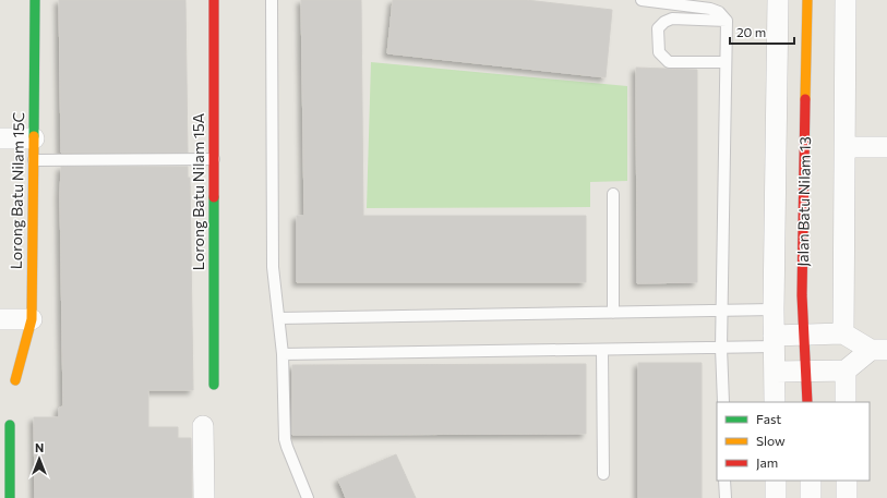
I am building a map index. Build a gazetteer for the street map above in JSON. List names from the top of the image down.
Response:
{
  "streets": {
    "street": ["Lorong Batu Nilam 15C", "Lorong Batu Nilam 15A", "Jalan Batu Nilam 13"]
  },
  "legend": ["Fast", "Slow", "Jam"],
  "scale_bar": "20 m",
  "north": "top"
}
